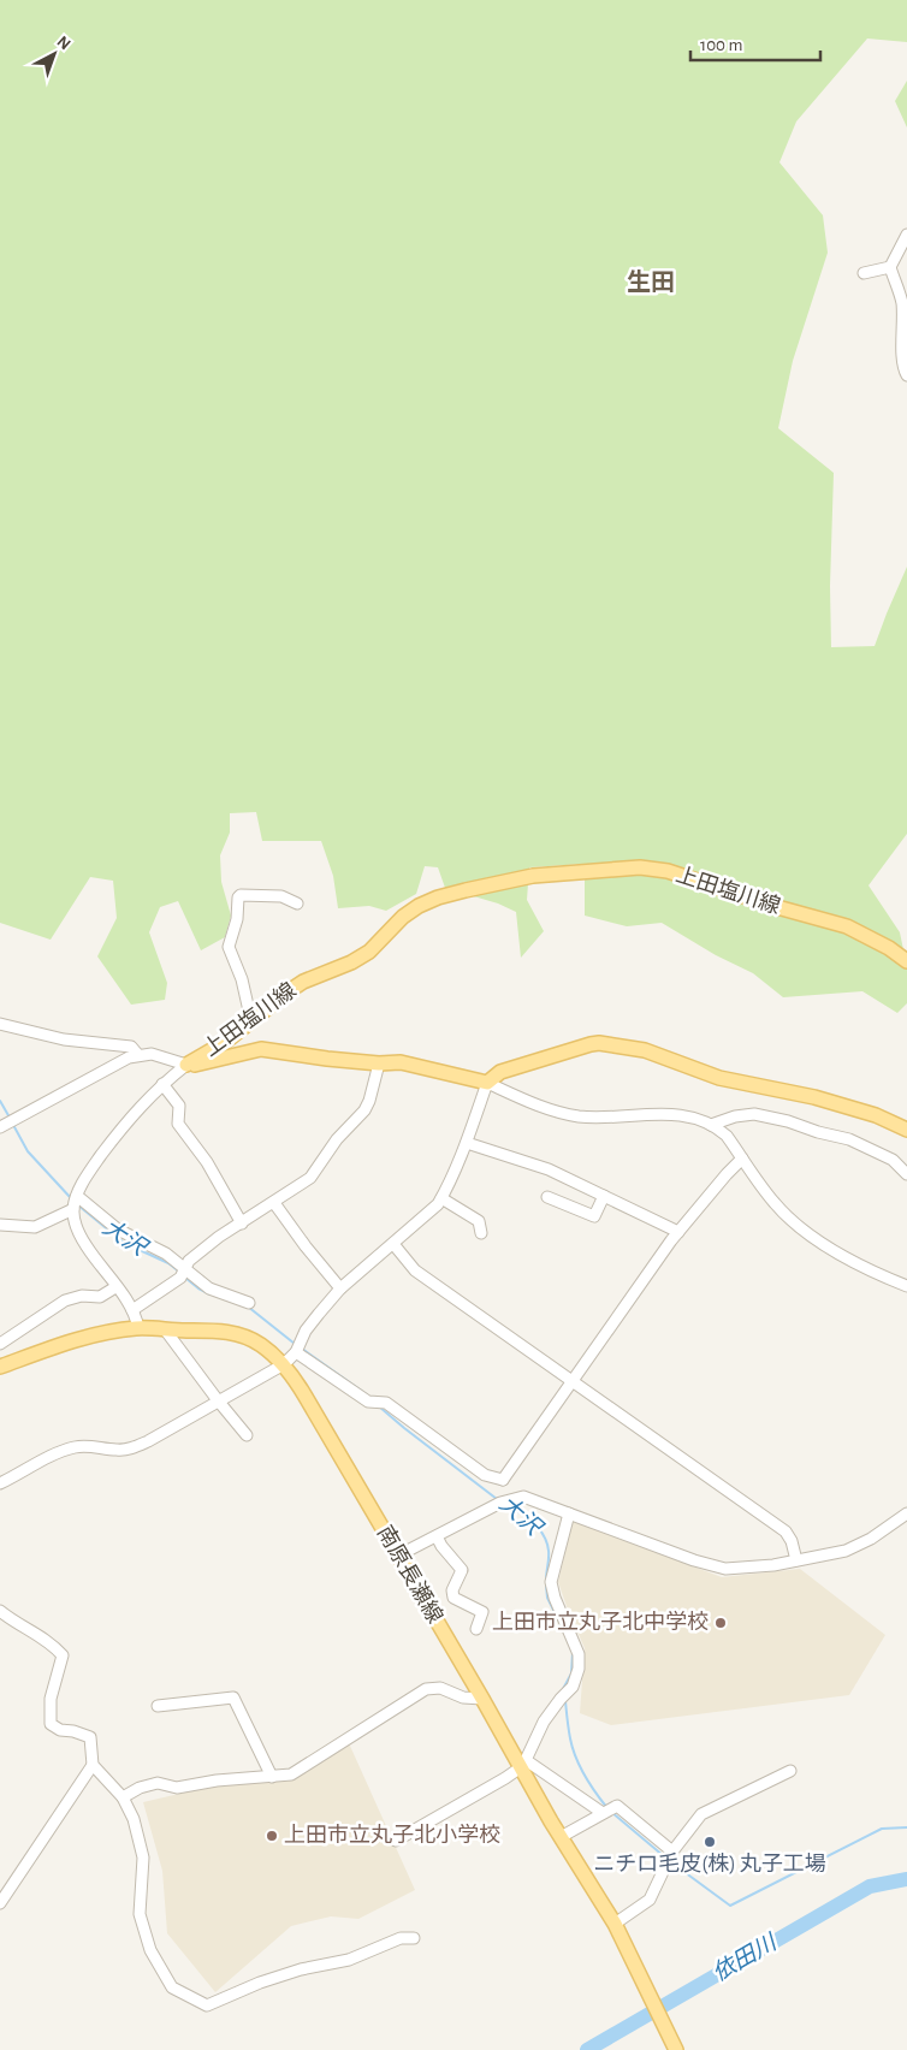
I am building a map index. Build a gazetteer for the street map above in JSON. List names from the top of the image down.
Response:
{
  "streets": {
    "main road": ["上田塩川線", "南原長瀬線"]
  },
  "districts": ["生田"],
  "water": ["大沢", "依田川"],
  "places": ["上田市立丸子北中学校", "上田市立丸子北小学校", "ニチロ毛皮(株) 丸子工場"],
  "scale_bar": "100 m",
  "north": "top right"
}
